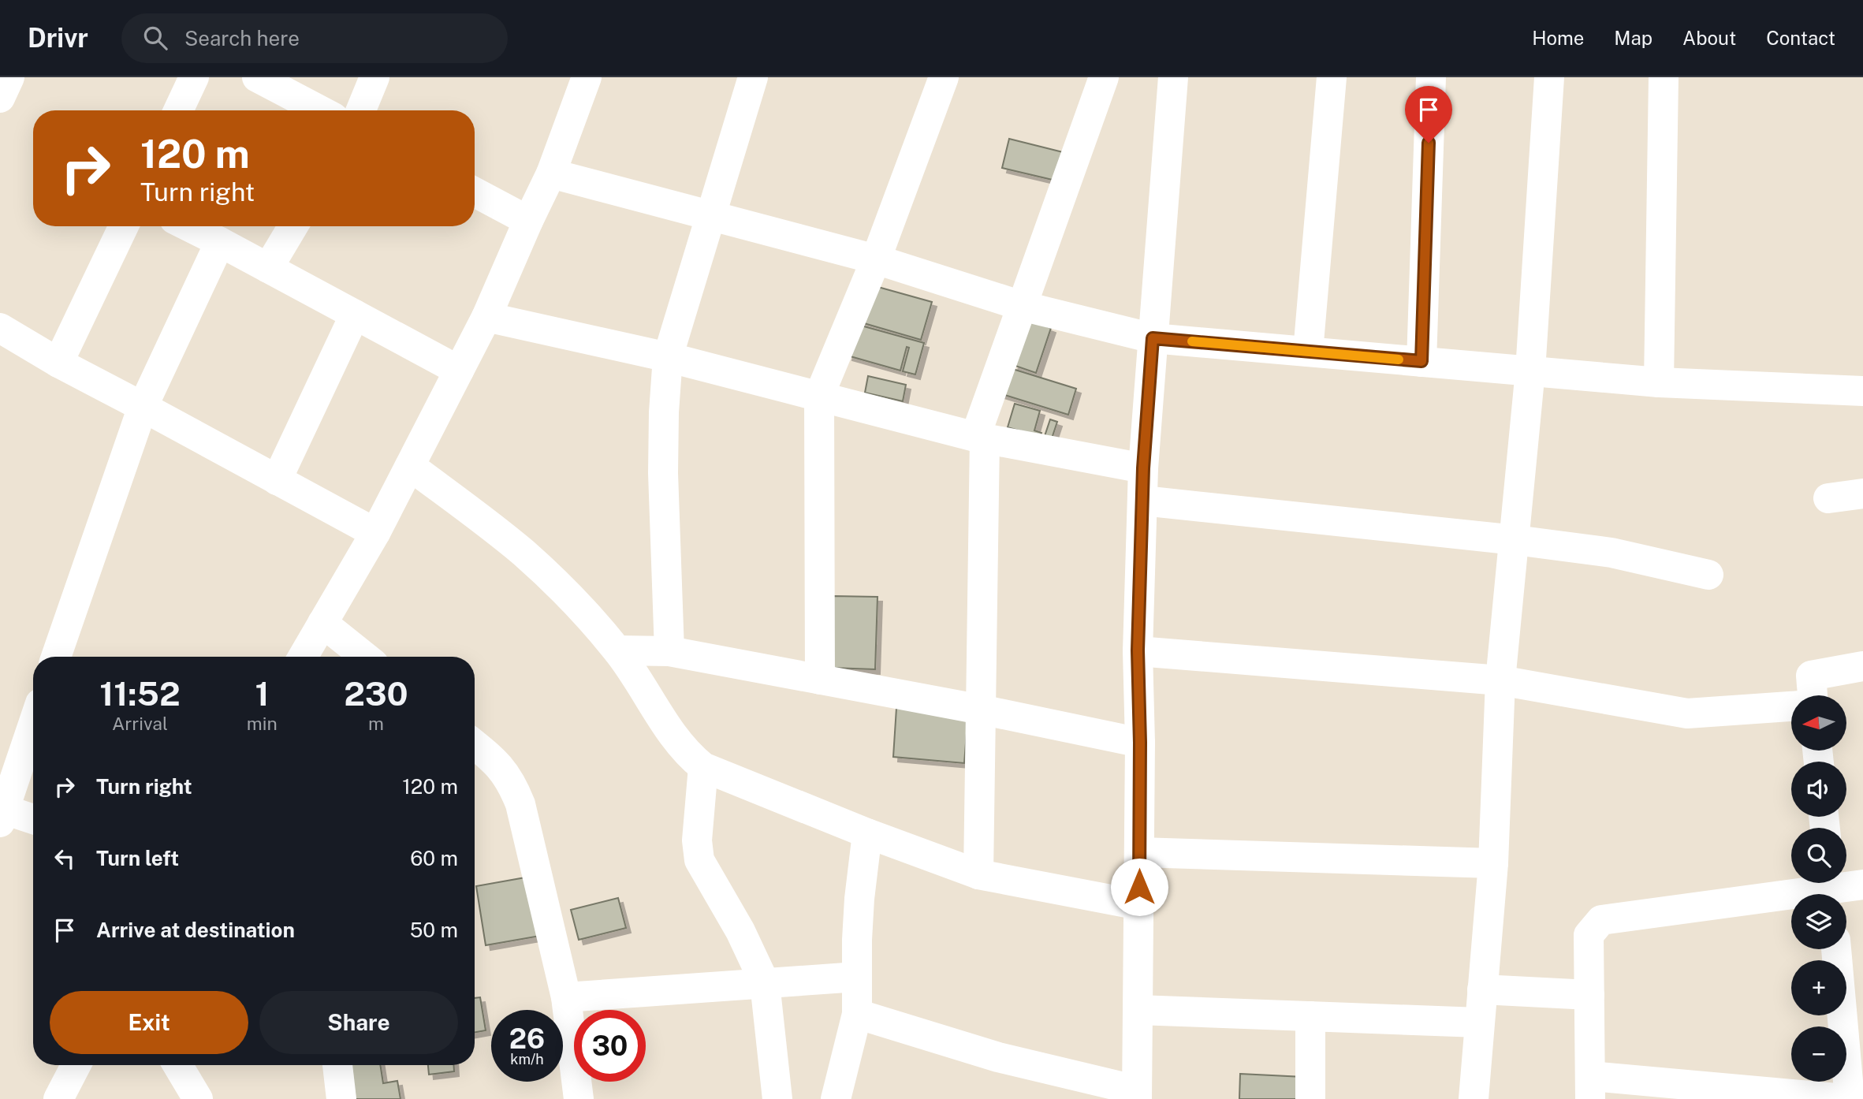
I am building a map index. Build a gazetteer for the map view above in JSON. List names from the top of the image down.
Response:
{
  "north": "left",
  "page": {
    "header": "Drivr",
    "search": "Search here",
    "nav": [
      "Home",
      "Map",
      "About",
      "Contact"
    ],
    "turn": ["120 m", "Turn right"],
    "eta": [
      "11:52",
      "Arrival",
      "1",
      "min",
      "230",
      "m"
    ],
    "map_buttons": ["+", "−"],
    "list": [
      {
        "name": "Turn right",
        "value": "120 m"
      },
      {
        "name": "Turn left",
        "value": "60 m"
      },
      {
        "name": "Arrive at destination",
        "value": "50 m"
      }
    ],
    "buttons": ["Exit", "Share"],
    "speed": "26 km/h",
    "limit": "30"
  }
}
